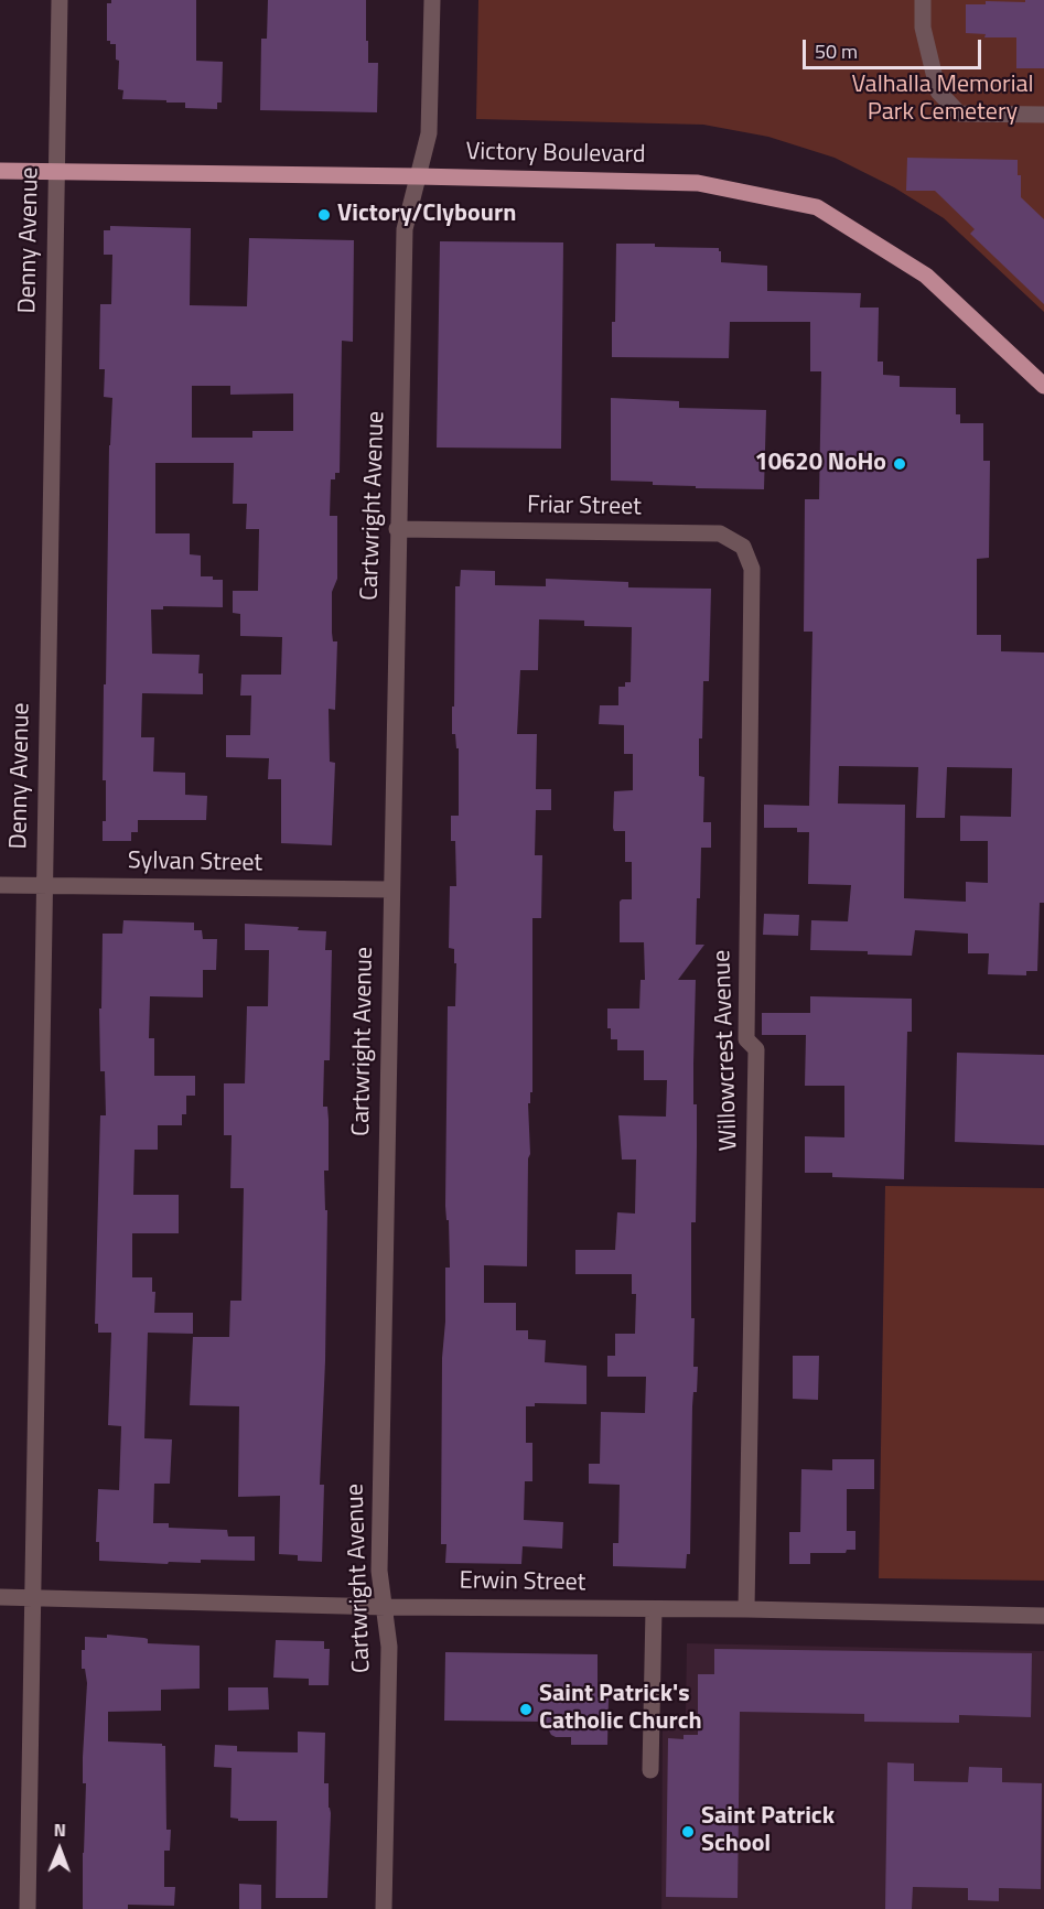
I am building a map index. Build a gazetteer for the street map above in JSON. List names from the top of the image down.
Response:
{
  "streets": {
    "main road": ["Victory Boulevard"],
    "street": [
      "Denny Avenue",
      "Cartwright Avenue",
      "Friar Street",
      "Sylvan Street",
      "Willowcrest Avenue",
      "Erwin Street"
    ]
  },
  "crossings": [
    ["Victory Boulevard", "Denny Avenue"],
    ["Victory Boulevard", "Cartwright Avenue"],
    ["Denny Avenue", "Sylvan Street"],
    ["Denny Avenue", "Erwin Street"],
    ["Cartwright Avenue", "Friar Street"],
    ["Cartwright Avenue", "Sylvan Street"],
    ["Cartwright Avenue", "Erwin Street"],
    ["Friar Street", "Willowcrest Avenue"],
    ["Willowcrest Avenue", "Erwin Street"]
  ],
  "parks": ["Valhalla Memorial Park Cemetery"],
  "places": [
    "Victory/Clybourn",
    "10620 NoHo",
    "Saint Patrick's Catholic Church",
    "Saint Patrick School"
  ],
  "scale_bar": "50 m",
  "north": "top"
}
